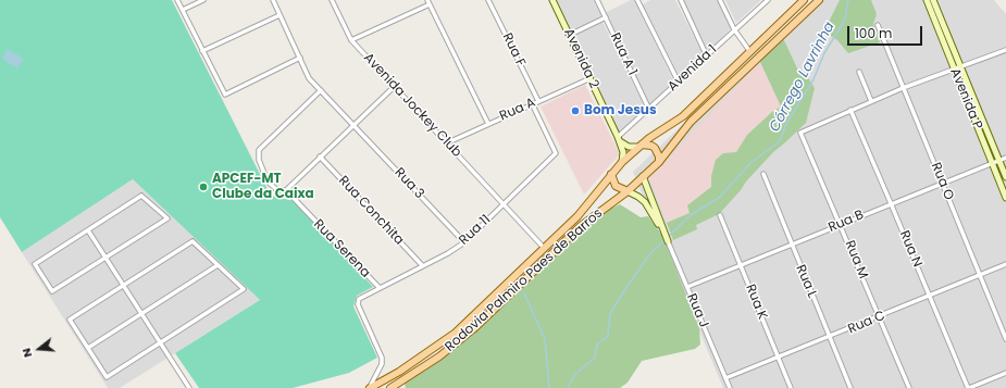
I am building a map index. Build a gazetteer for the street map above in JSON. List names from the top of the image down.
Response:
{
  "streets": {
    "main road": ["Rodovia Palmiro Paes de Barros"],
    "street": [
      "Rua F",
      "Rua A 1",
      "Avenida 2",
      "Avenida 1",
      "Avenida P",
      "Avenida Jockey Club",
      "Rua A",
      "Rua O",
      "Rua 3",
      "Rua Conchita",
      "Rua B",
      "Rua 11",
      "Rua Serena",
      "Rua N",
      "Rua M",
      "Rua L",
      "Rua K",
      "Rua J",
      "Rua C"
    ]
  },
  "crossings": [
    ["Rua F", "Rua A"],
    ["Rua A 1", "Avenida 1"],
    ["Avenida 2", "Avenida 1"],
    ["Avenida 2", "Rua A"],
    ["Avenida 2", "Rodovia Palmiro Paes de Barros"],
    ["Avenida P", "Rua B"],
    ["Avenida Jockey Club", "Rua A"],
    ["Avenida Jockey Club", "Rua 11"],
    ["Avenida Jockey Club", "Rodovia Palmiro Paes de Barros"],
    ["Rua A", "Rua 11"],
    ["Rua O", "Rua B"],
    ["Rua O", "Rua C"],
    ["Rua 3", "Rua 11"],
    ["Rua Conchita", "Rua 11"],
    ["Rua B", "Rua N"],
    ["Rua B", "Rua M"],
    ["Rua B", "Rua L"],
    ["Rua B", "Rua K"],
    ["Rua B", "Rua J"],
    ["Rua 11", "Rua Serena"],
    ["Rua 11", "Rodovia Palmiro Paes de Barros"],
    ["Rua N", "Rua M"],
    ["Rua N", "Rua C"],
    ["Rua M", "Rua C"],
    ["Rodovia Palmiro Paes de Barros", "Rua J"],
    ["Rua L", "Rua C"],
    ["Rua K", "Rua C"],
    ["Rua J", "Rua C"]
  ],
  "water": ["Córrego Lavrinha"],
  "places": ["Bom Jesus", "APCEF-MT Clube da Caixa"],
  "scale_bar": "100 m",
  "north": "left"
}
